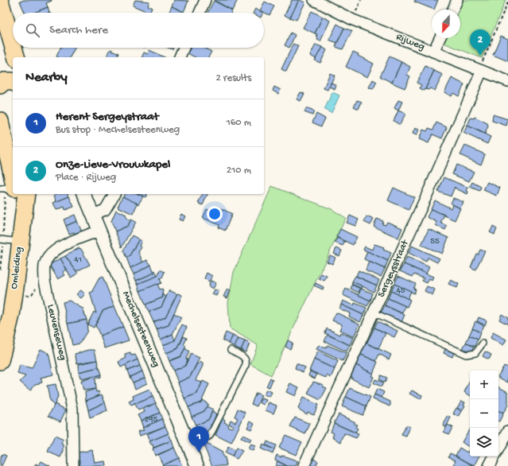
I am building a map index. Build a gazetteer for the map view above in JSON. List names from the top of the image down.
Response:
{
  "streets": {
    "main road": ["Omleiding"],
    "street": [
      "Rijweg",
      "Sergeysstraat",
      "Mechelsesteenweg",
      "Leuvenseweg"
    ]
  },
  "crossings": [
    ["Rijweg", "Sergeysstraat"],
    ["Mechelsesteenweg", "Leuvenseweg"]
  ],
  "house_numbers": [
    "55",
    "41",
    "45",
    "295"
  ],
  "north": "bottom",
  "page": {
    "search": "Search here",
    "pins": ["2", "1"],
    "heading": ["Nearby", "2 results"],
    "list": [
      {
        "mark": "1",
        "name": "Herent Sergeystraat",
        "note": "Bus stop · Mechelsesteenweg",
        "value": "160 m"
      },
      {
        "mark": "2",
        "name": "Onze-Lieve-Vrouwkapel",
        "note": "Place · Rijweg",
        "value": "210 m"
      }
    ],
    "map_buttons": ["+", "−"]
  }
}
